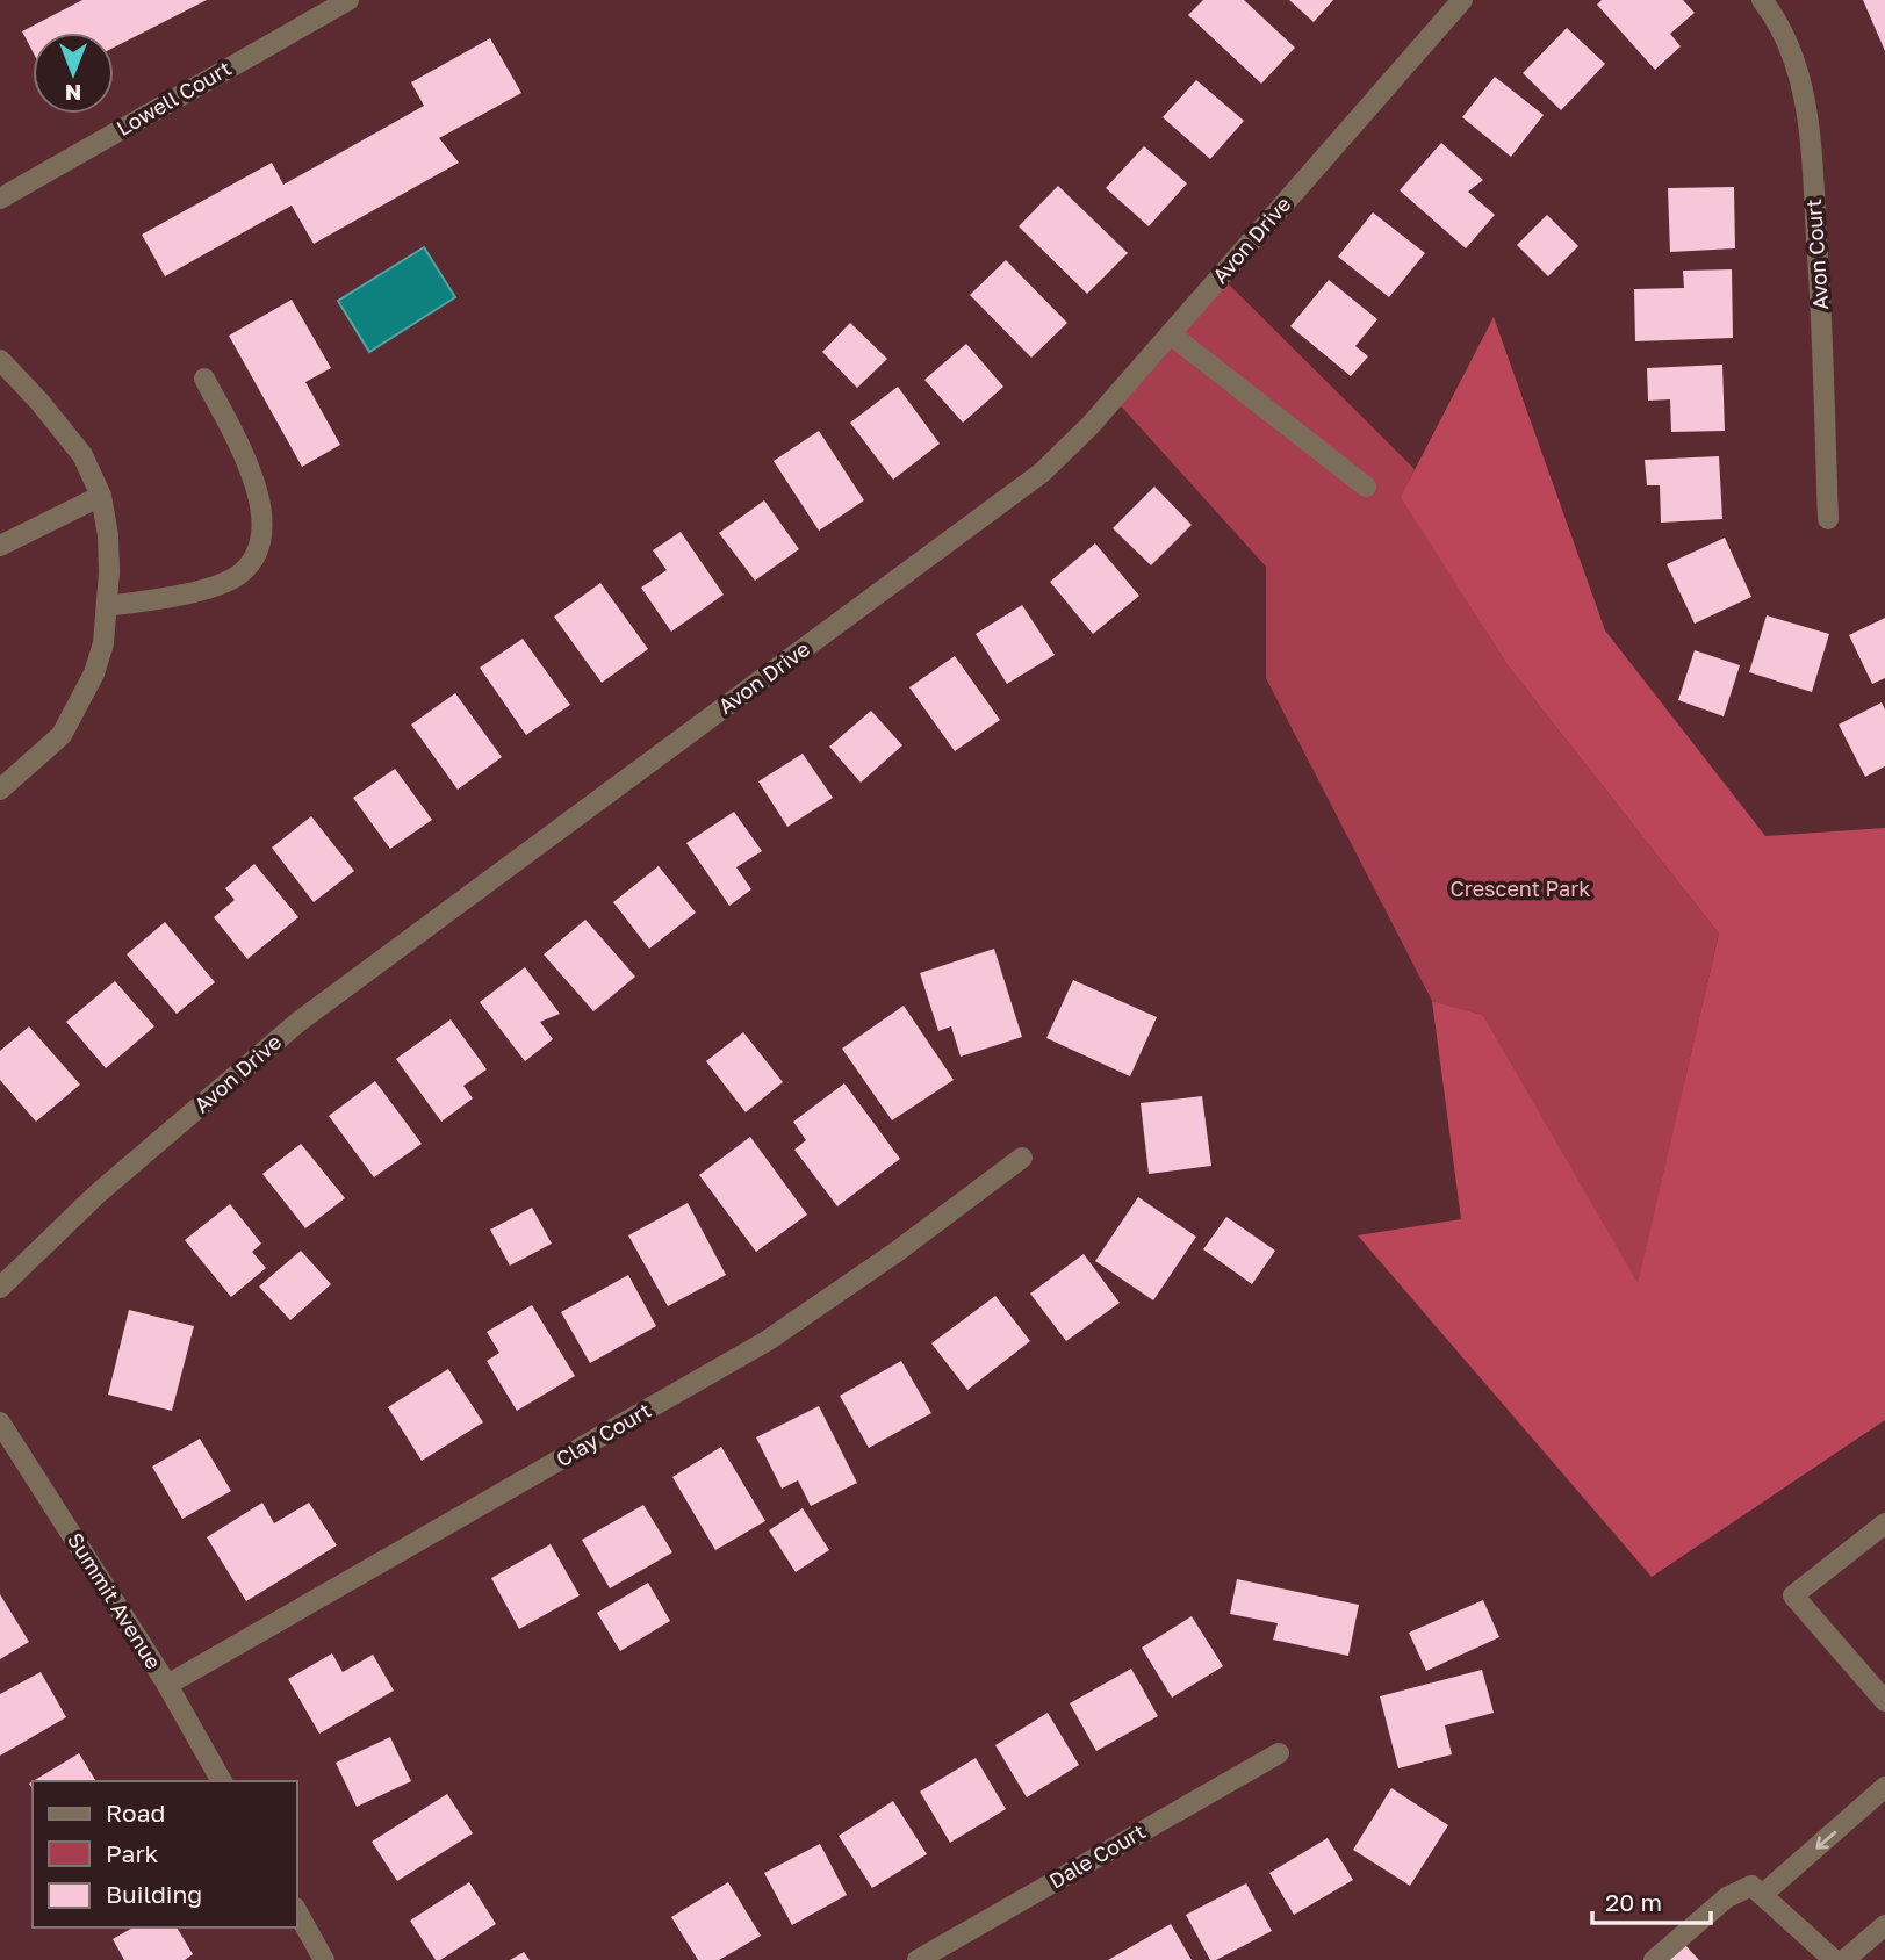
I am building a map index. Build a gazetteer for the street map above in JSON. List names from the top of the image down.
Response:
{
  "streets": {
    "street": [
      "Lowell Court",
      "Avon Drive",
      "Avon Court",
      "Clay Court",
      "Summit Avenue",
      "Dale Court"
    ]
  },
  "crossings": [
    ["Clay Court", "Summit Avenue"]
  ],
  "parks": ["Crescent Park"],
  "legend": ["Road", "Park", "Building"],
  "scale_bar": "20 m",
  "north": "bottom"
}
